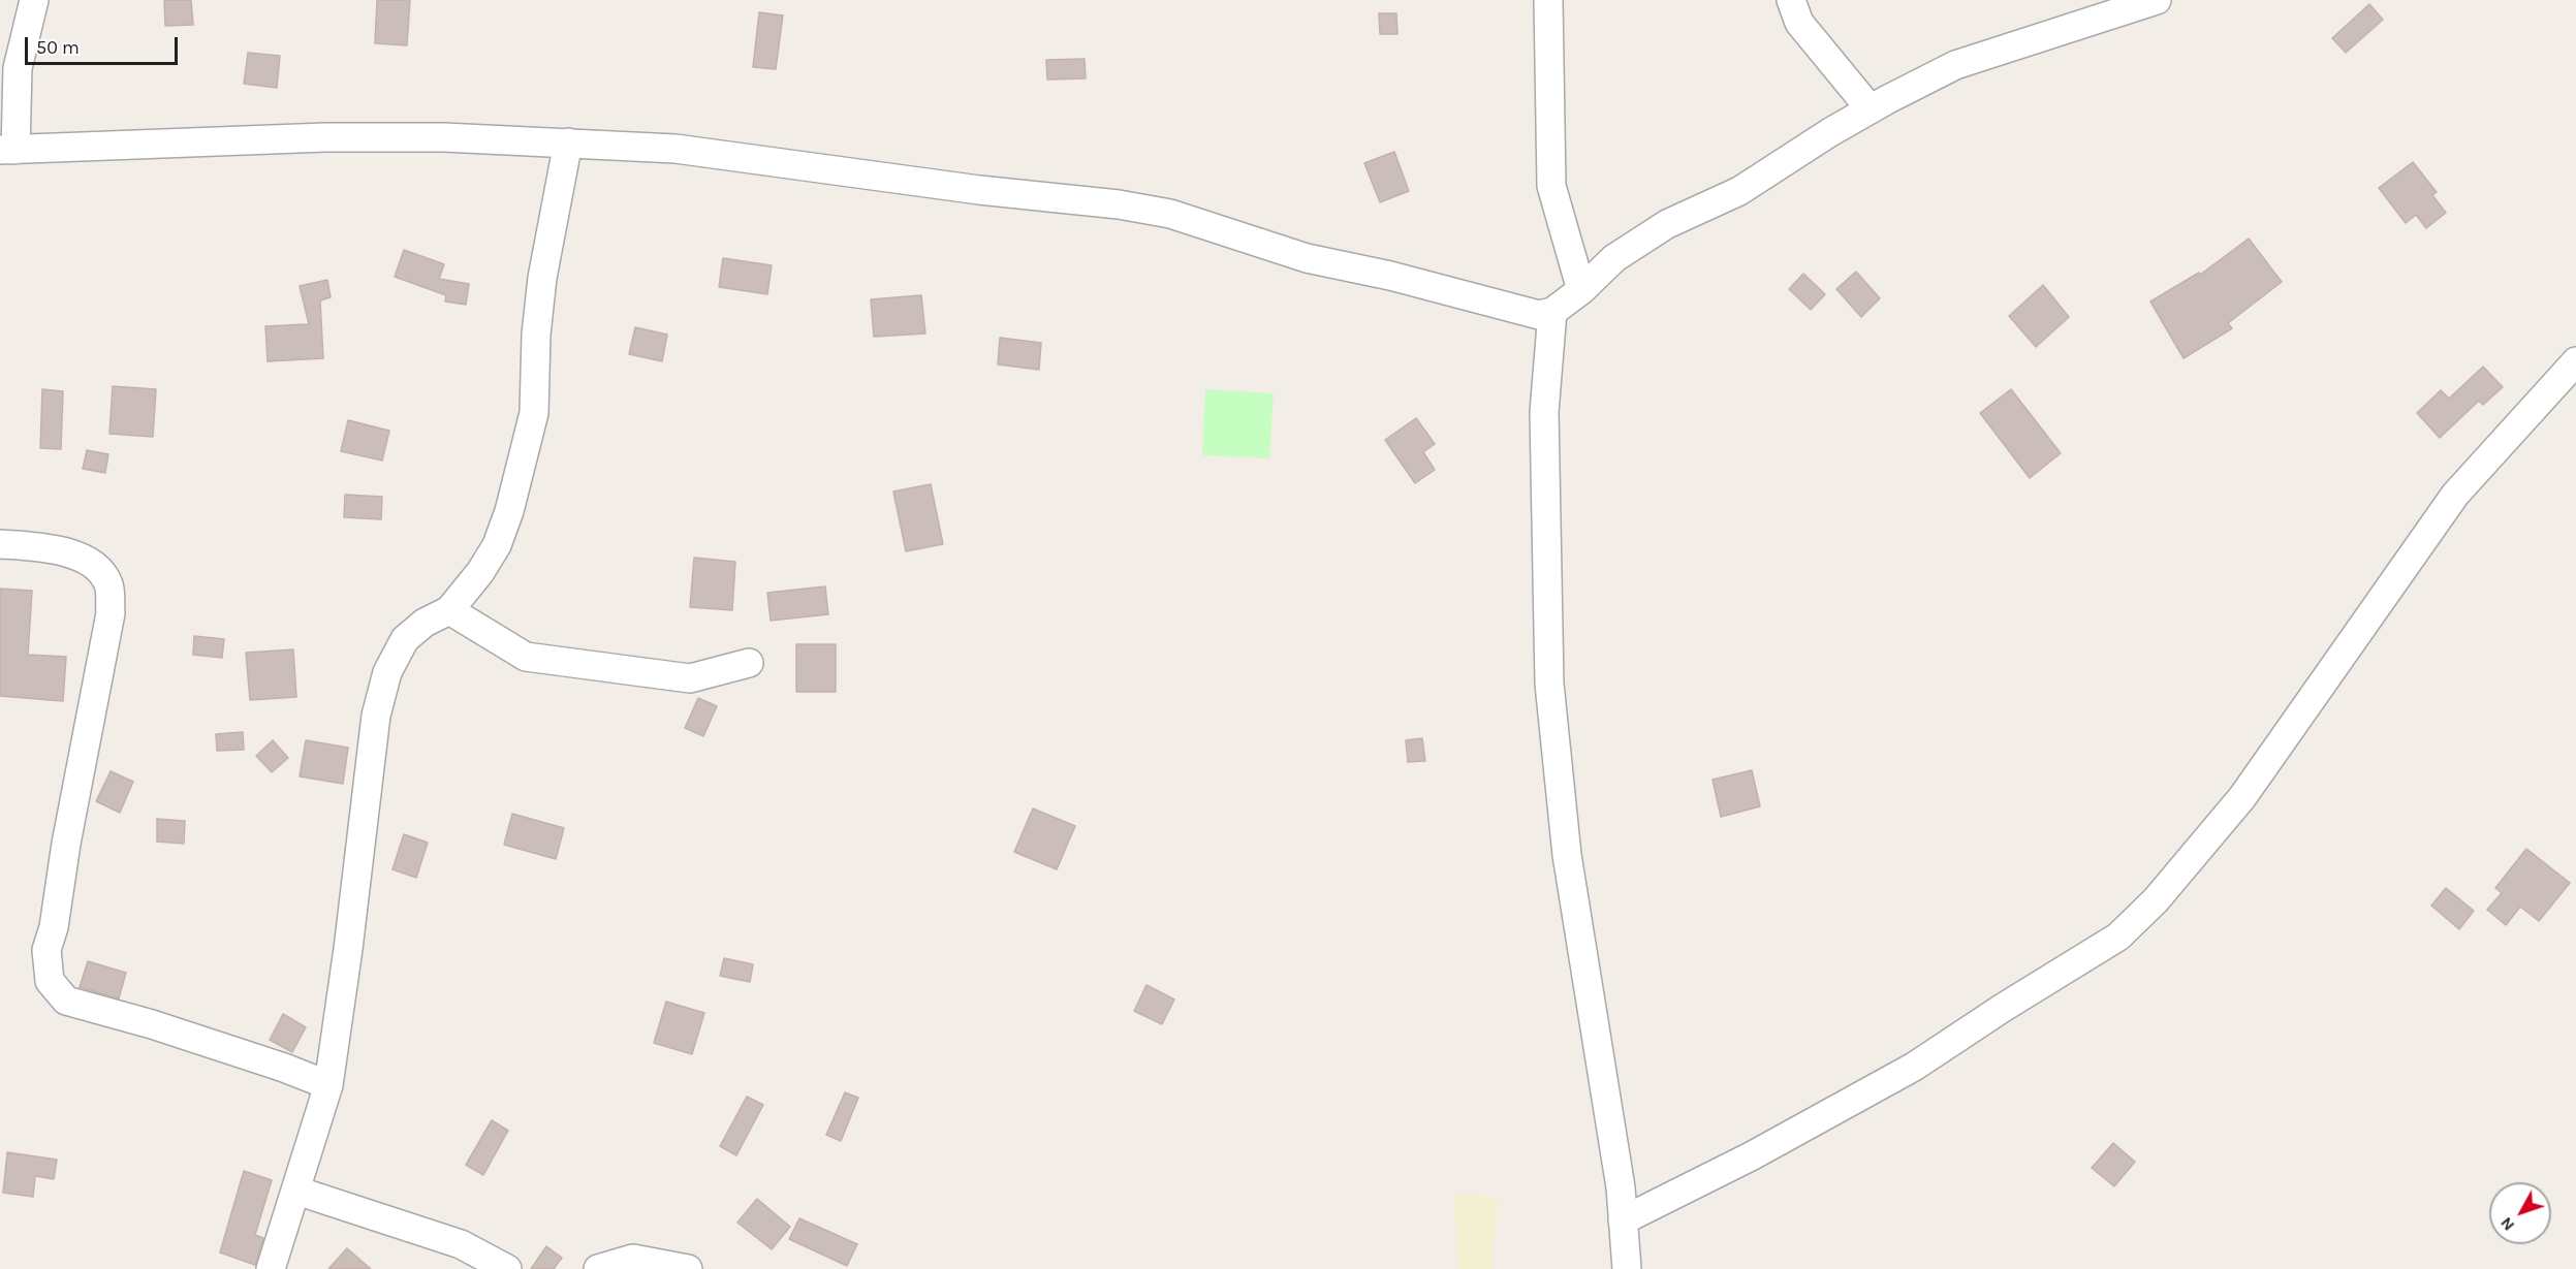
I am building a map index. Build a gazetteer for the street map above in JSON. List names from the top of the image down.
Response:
{
  "scale_bar": "50 m",
  "north": "bottom left"
}
